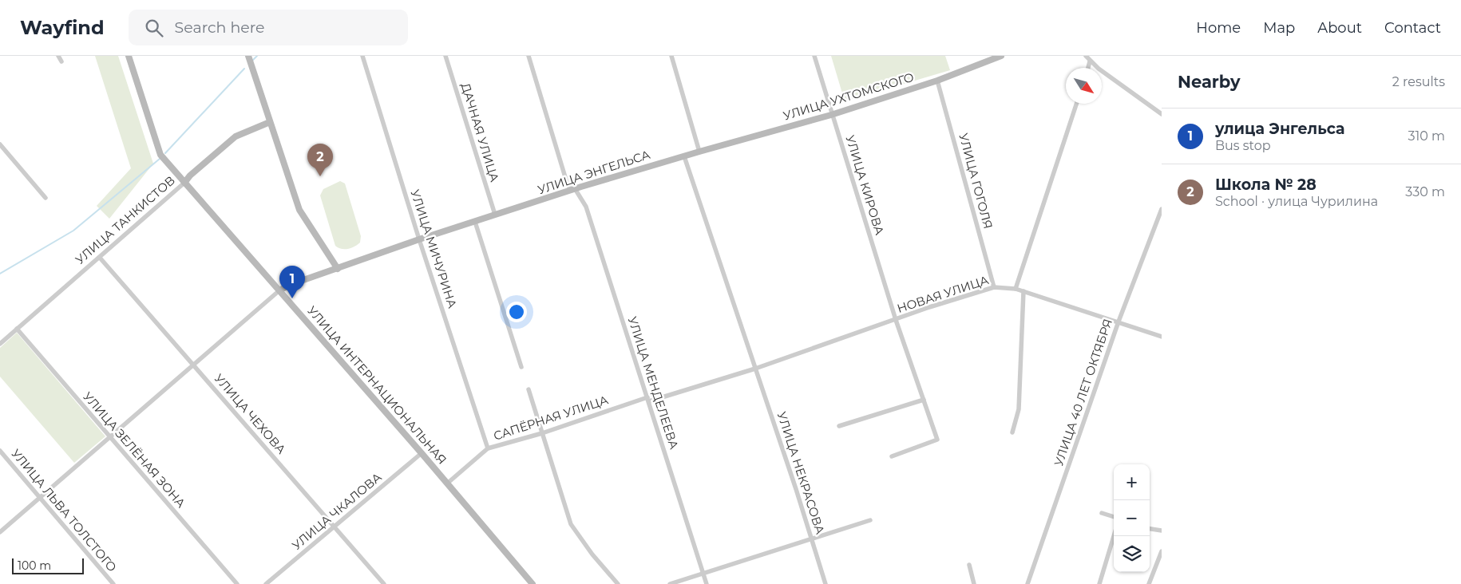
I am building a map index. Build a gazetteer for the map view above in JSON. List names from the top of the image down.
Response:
{
  "streets": {
    "main road": [
      "УЛИЦА УХТОМСКОГО",
      "УЛИЦА ЭНГЕЛЬСА",
      "УЛИЦА ТАНКИСТОВ",
      "УЛИЦА ИНТЕРНАЦИОНАЛЬНАЯ"
    ],
    "street": [
      "ДАЧНАЯ УЛИЦА",
      "УЛИЦА ГОГОЛЯ",
      "УЛИЦА КИРОВА",
      "УЛИЦА МИЧУРИНА",
      "НОВАЯ УЛИЦА",
      "УЛИЦА МЕНДЕЛЕЕВА",
      "УЛИЦА 40 ЛЕТ ОКТЯБРЯ",
      "УЛИЦА ЧЕХОВА",
      "САПЁРНАЯ УЛИЦА",
      "УЛИЦА ЗЕЛЁНАЯ ЗОНА",
      "УЛИЦА НЕКРАСОВА",
      "УЛИЦА ЛЬВА ТОЛСТОГО",
      "УЛИЦА ЧКАЛОВА"
    ]
  },
  "crossings": [
    ["УЛИЦА УХТОМСКОГО", "УЛИЦА ЭНГЕЛЬСА"],
    ["УЛИЦА УХТОМСКОГО", "УЛИЦА ГОГОЛЯ"],
    ["УЛИЦА УХТОМСКОГО", "УЛИЦА КИРОВА"],
    ["ДАЧНАЯ УЛИЦА", "УЛИЦА ЭНГЕЛЬСА"],
    ["УЛИЦА ЭНГЕЛЬСА", "УЛИЦА МИЧУРИНА"],
    ["УЛИЦА ЭНГЕЛЬСА", "УЛИЦА МЕНДЕЛЕЕВА"],
    ["УЛИЦА ЭНГЕЛЬСА", "УЛИЦА ИНТЕРНАЦИОНАЛЬНАЯ"],
    ["УЛИЦА ЭНГЕЛЬСА", "УЛИЦА ЧЕХОВА"],
    ["УЛИЦА ЭНГЕЛЬСА", "УЛИЦА ЗЕЛЁНАЯ ЗОНА"],
    ["УЛИЦА ЭНГЕЛЬСА", "УЛИЦА НЕКРАСОВА"],
    ["УЛИЦА ЭНГЕЛЬСА", "УЛИЦА ЛЬВА ТОЛСТОГО"],
    ["УЛИЦА ГОГОЛЯ", "НОВАЯ УЛИЦА"],
    ["УЛИЦА КИРОВА", "НОВАЯ УЛИЦА"],
    ["УЛИЦА ТАНКИСТОВ", "УЛИЦА ИНТЕРНАЦИОНАЛЬНАЯ"],
    ["УЛИЦА ТАНКИСТОВ", "УЛИЦА ЧЕХОВА"],
    ["УЛИЦА ТАНКИСТОВ", "УЛИЦА ЗЕЛЁНАЯ ЗОНА"],
    ["УЛИЦА МИЧУРИНА", "САПЁРНАЯ УЛИЦА"],
    ["НОВАЯ УЛИЦА", "УЛИЦА 40 ЛЕТ ОКТЯБРЯ"],
    ["НОВАЯ УЛИЦА", "САПЁРНАЯ УЛИЦА"],
    ["НОВАЯ УЛИЦА", "УЛИЦА НЕКРАСОВА"],
    ["УЛИЦА МЕНДЕЛЕЕВА", "САПЁРНАЯ УЛИЦА"],
    ["УЛИЦА ИНТЕРНАЦИОНАЛЬНАЯ", "САПЁРНАЯ УЛИЦА"],
    ["УЛИЦА ИНТЕРНАЦИОНАЛЬНАЯ", "УЛИЦА ЧКАЛОВА"],
    ["УЛИЦА ЧЕХОВА", "УЛИЦА ЧКАЛОВА"],
    ["САПЁРНАЯ УЛИЦА", "УЛИЦА НЕКРАСОВА"]
  ],
  "scale_bar": "100 m",
  "north": "bottom right",
  "page": {
    "header": "Wayfind",
    "search": "Search here",
    "nav": [
      "Home",
      "Map",
      "About",
      "Contact"
    ],
    "heading": ["Nearby", "2 results"],
    "list": [
      {
        "mark": "1",
        "name": "улица Энгельса",
        "note": "Bus stop",
        "value": "310 m"
      },
      {
        "mark": "2",
        "name": "Школа № 28",
        "note": "School · улица Чурилина",
        "value": "330 m"
      }
    ],
    "pins": ["2", "1"],
    "map_buttons": ["+", "−"],
    "scale": "100 m"
  }
}
